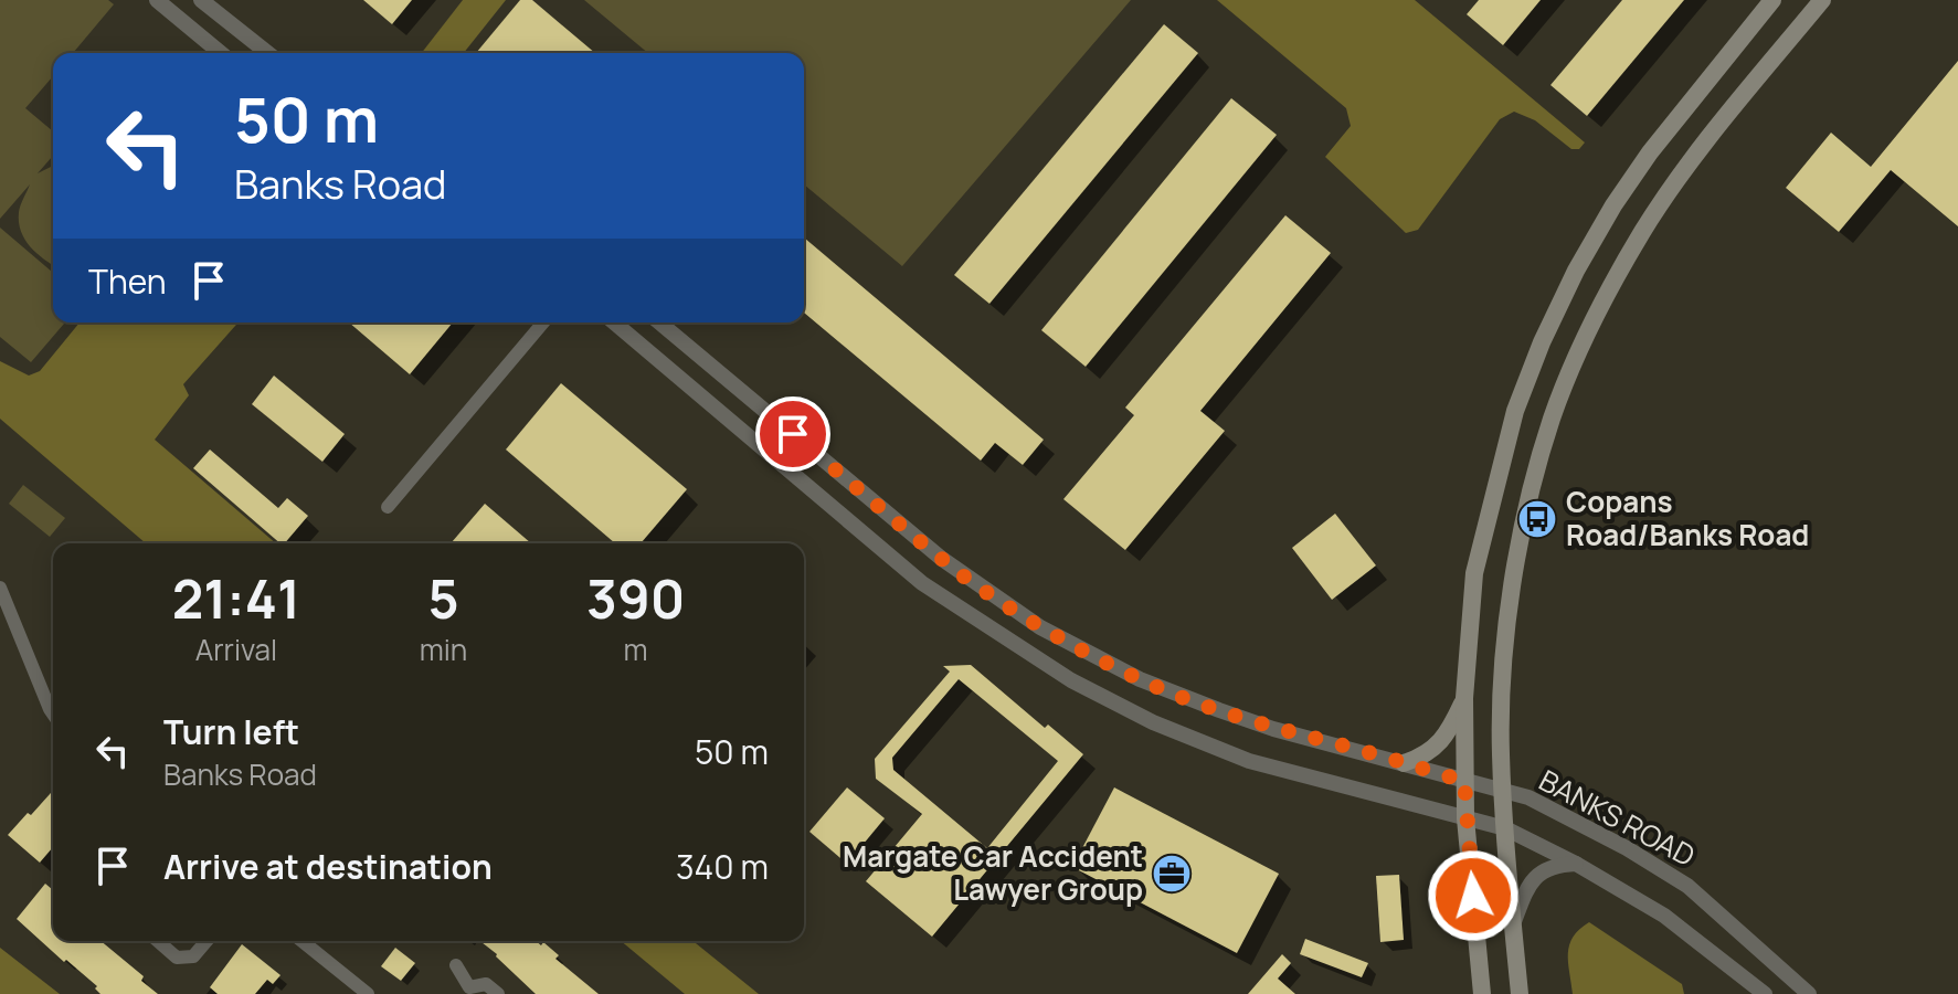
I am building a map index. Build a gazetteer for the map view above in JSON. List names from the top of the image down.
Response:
{
  "streets": {
    "street": ["BANKS ROAD"]
  },
  "places": {
    "bus stop": ["Copans Road/Banks Road"],
    "office": ["Margate Car Accident Lawyer Group"]
  },
  "page": {
    "turn": ["50 m", "Banks Road"],
    "then": "Then",
    "eta": [
      "21:41",
      "Arrival",
      "5",
      "min",
      "390",
      "m"
    ],
    "list": [
      {
        "name": "Turn left",
        "note": "Banks Road",
        "value": "50 m"
      },
      {
        "name": "Arrive at destination",
        "value": "340 m"
      }
    ]
  }
}
